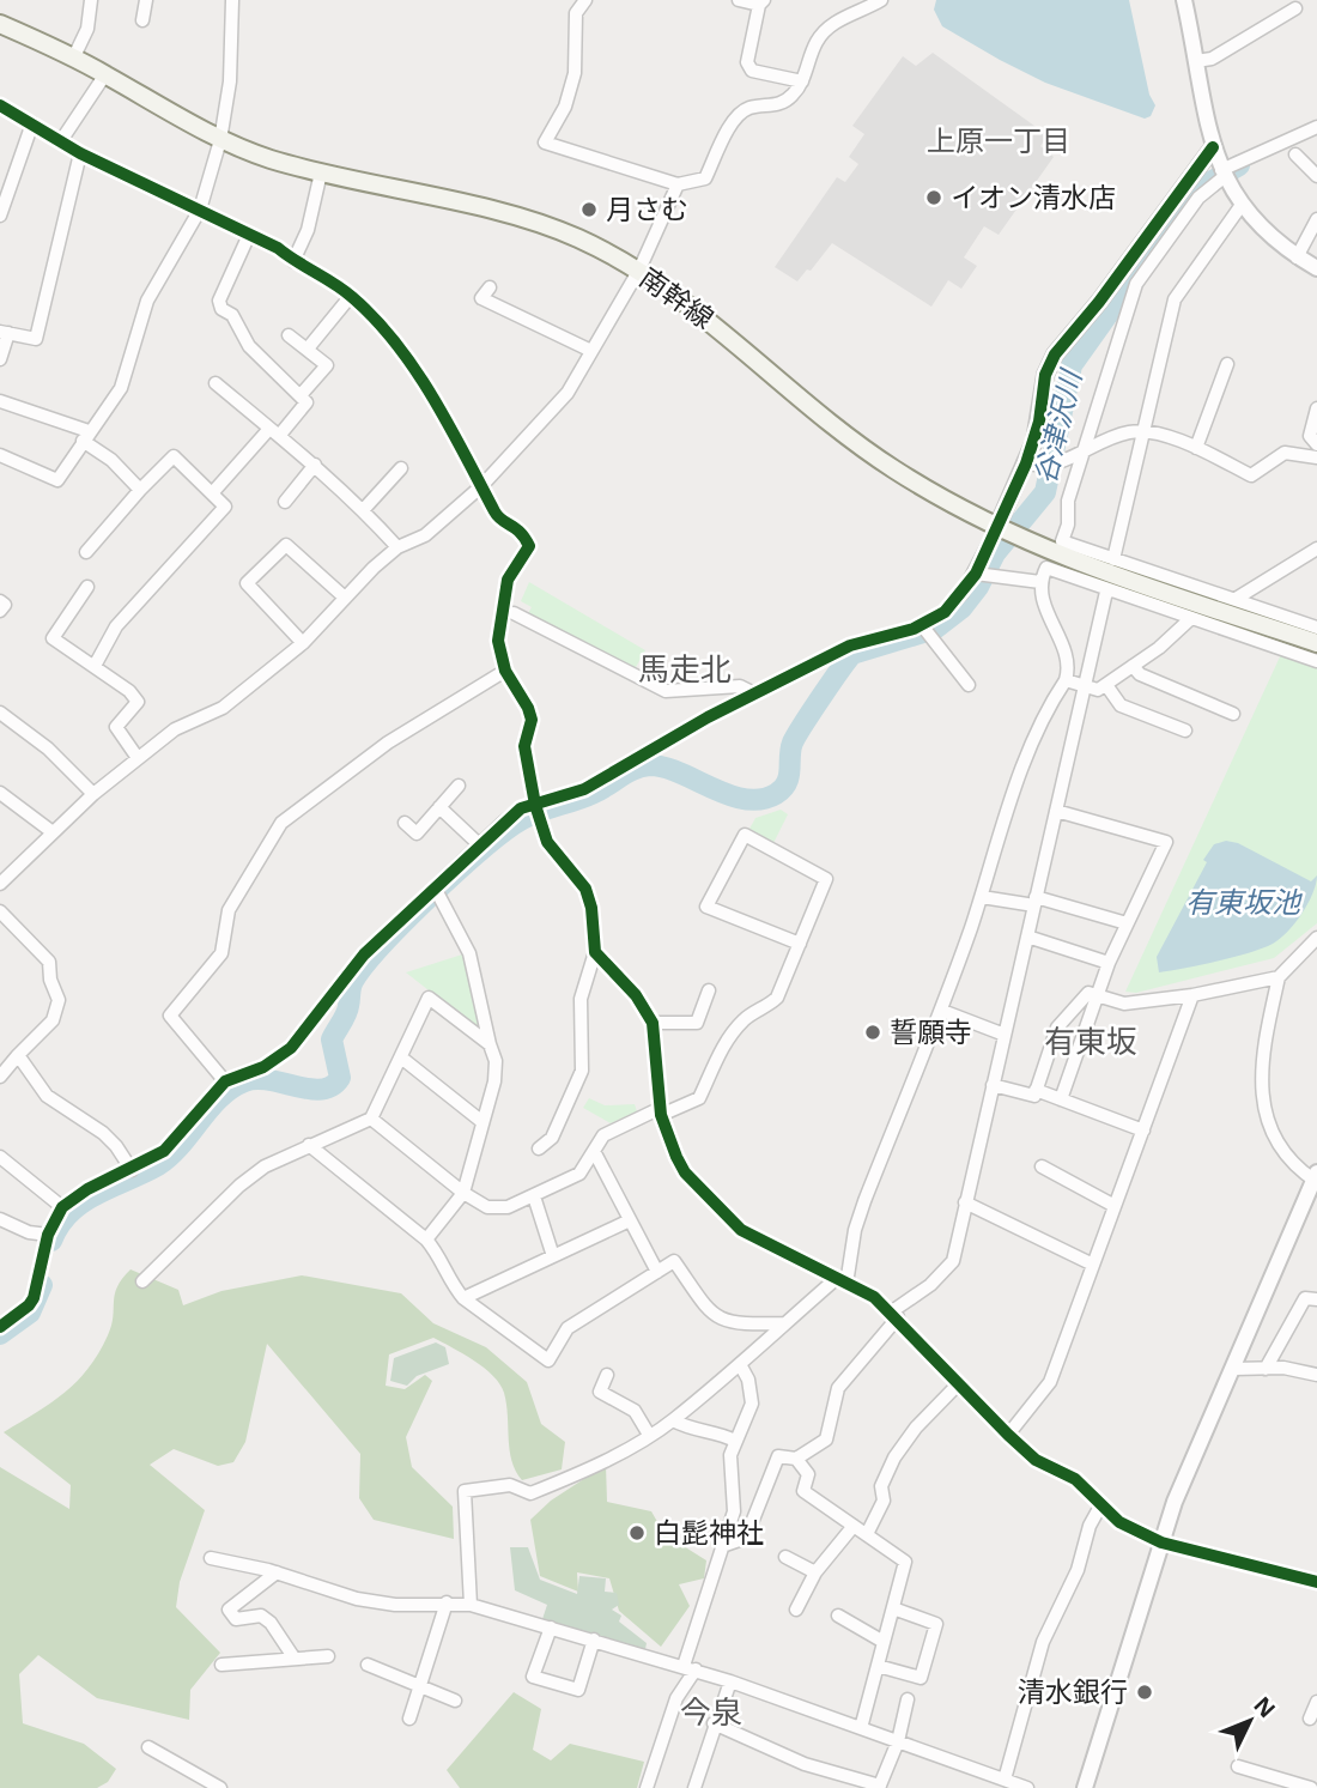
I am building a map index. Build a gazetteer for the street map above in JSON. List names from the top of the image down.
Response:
{
  "streets": {
    "main road": ["南幹線"]
  },
  "districts": [
    "上原一丁目",
    "馬走北",
    "有東坂",
    "今泉"
  ],
  "water": ["谷津沢川", "有東坂池"],
  "places": [
    "イオン清水店",
    "月さむ",
    "誓願寺",
    "白髭神社",
    "清水銀行"
  ],
  "north": "top right"
}
